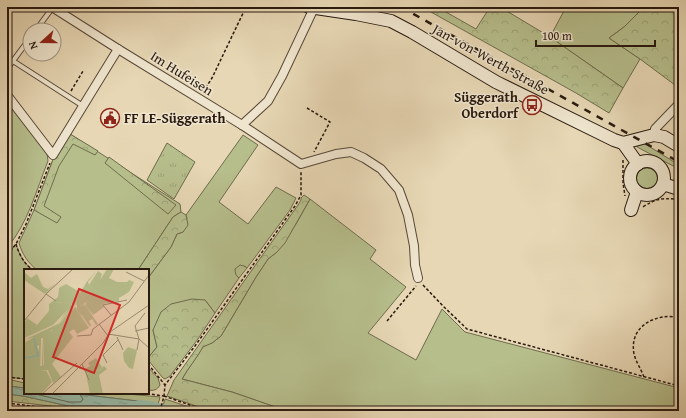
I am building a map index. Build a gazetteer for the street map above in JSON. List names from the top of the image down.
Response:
{
  "streets": {
    "main road": ["Jan-von-Werth-Straße"],
    "street": ["Im Hufeisen"]
  },
  "places": {
    "bus stop": ["Süggerath Oberdorf"],
    "public building": ["FF LE-Süggerath"]
  },
  "scale_bar": "100 m",
  "north": "left"
}
